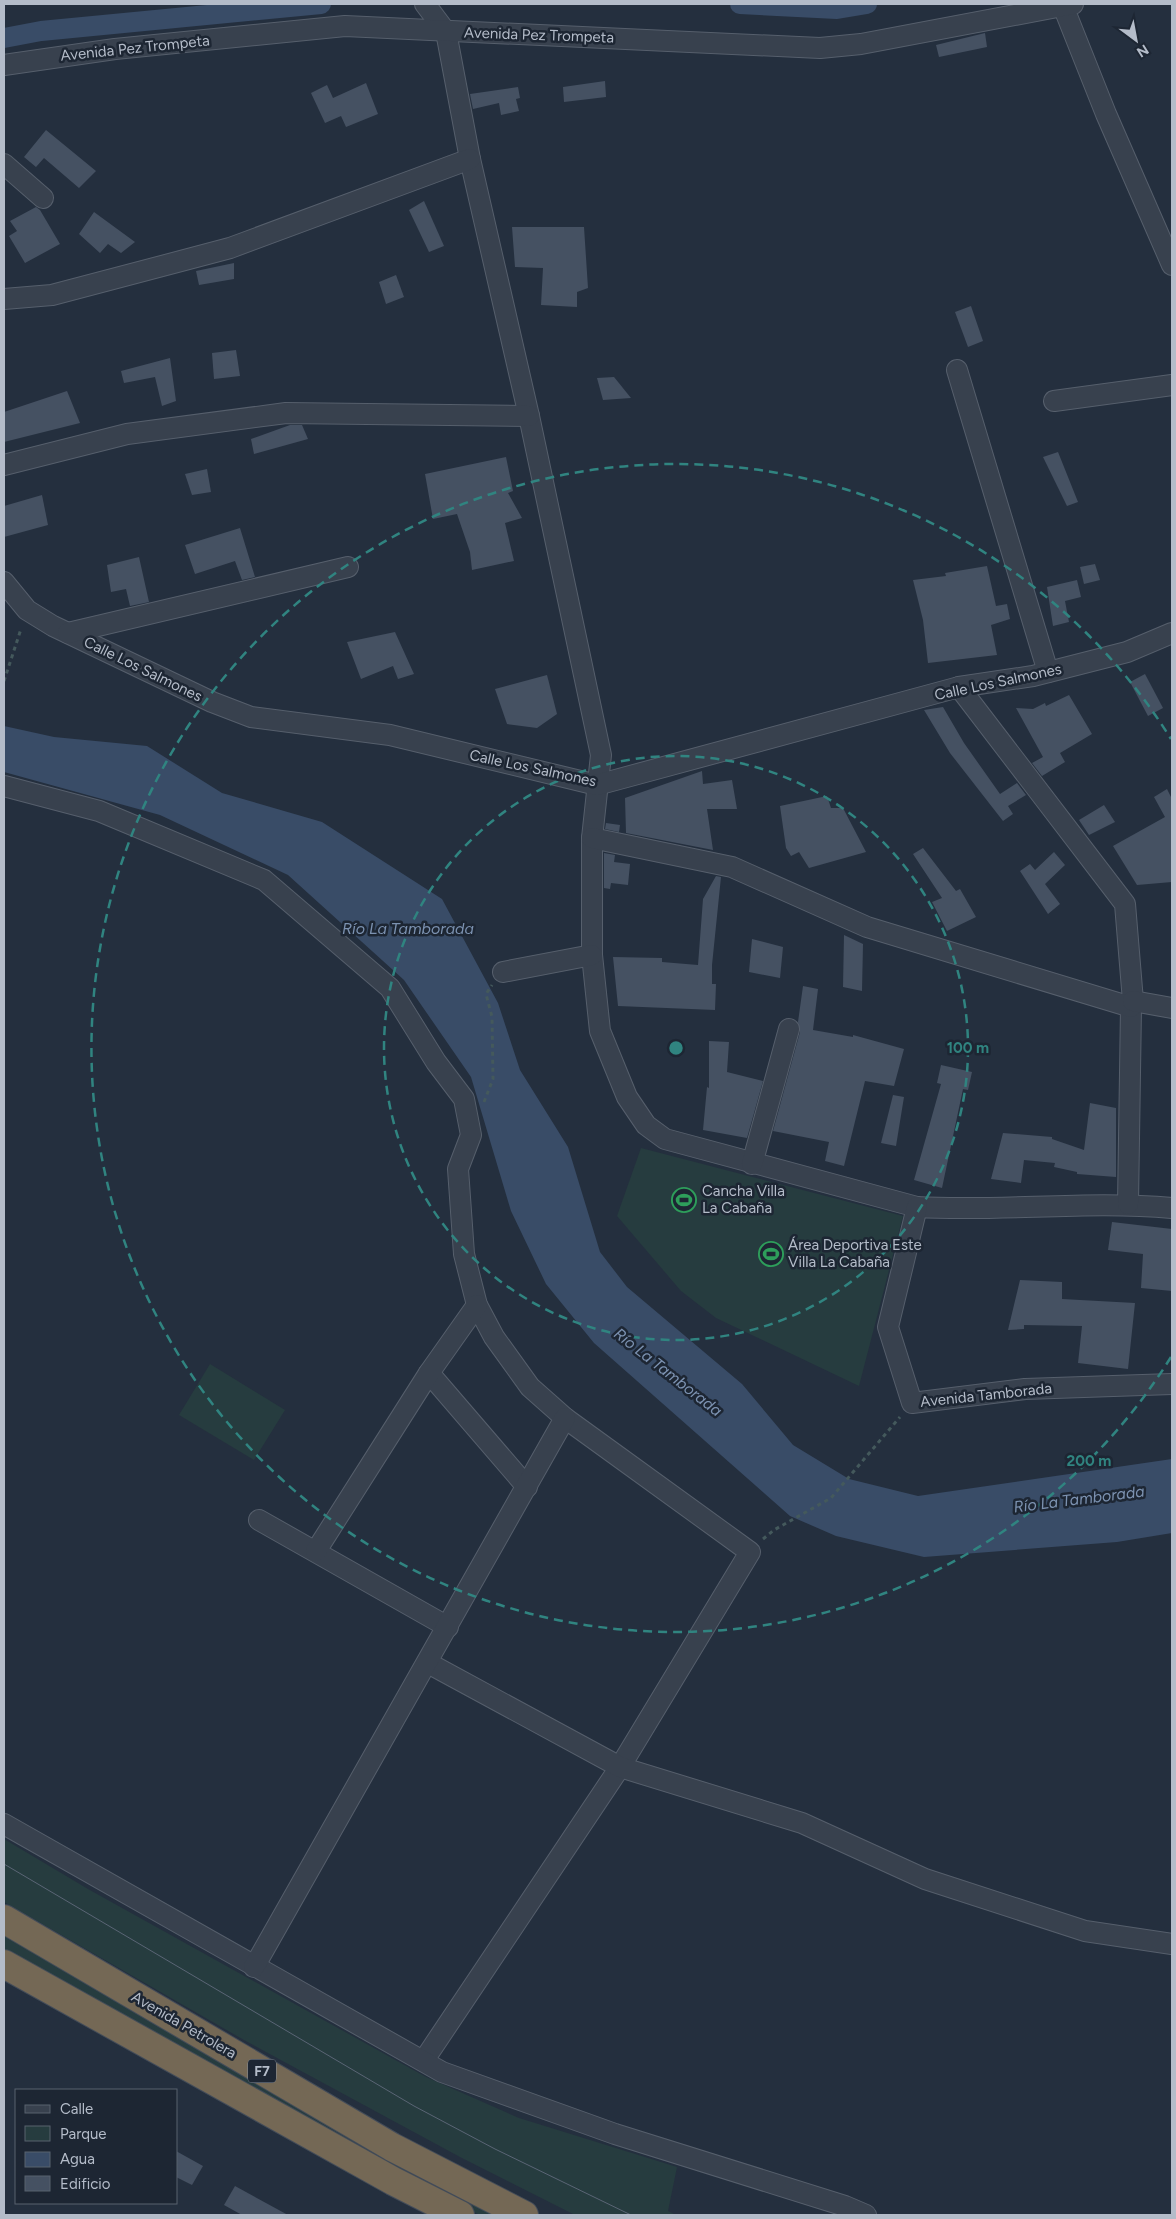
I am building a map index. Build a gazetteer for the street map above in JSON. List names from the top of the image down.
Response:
{
  "streets": {
    "highway": ["Avenida Petrolera", "F7"],
    "street": ["Avenida Pez Trompeta", "Calle Los Salmones", "Avenida Tamborada"]
  },
  "water": ["Río La Tamborada"],
  "places": {
    "sports": ["Cancha Villa La Cabaña", "Área Deportiva Este Villa La Cabaña"]
  },
  "legend": [
    "Calle",
    "Parque",
    "Agua",
    "Edificio"
  ],
  "north": "bottom right",
  "rings": ["100 m", "200 m"]
}
